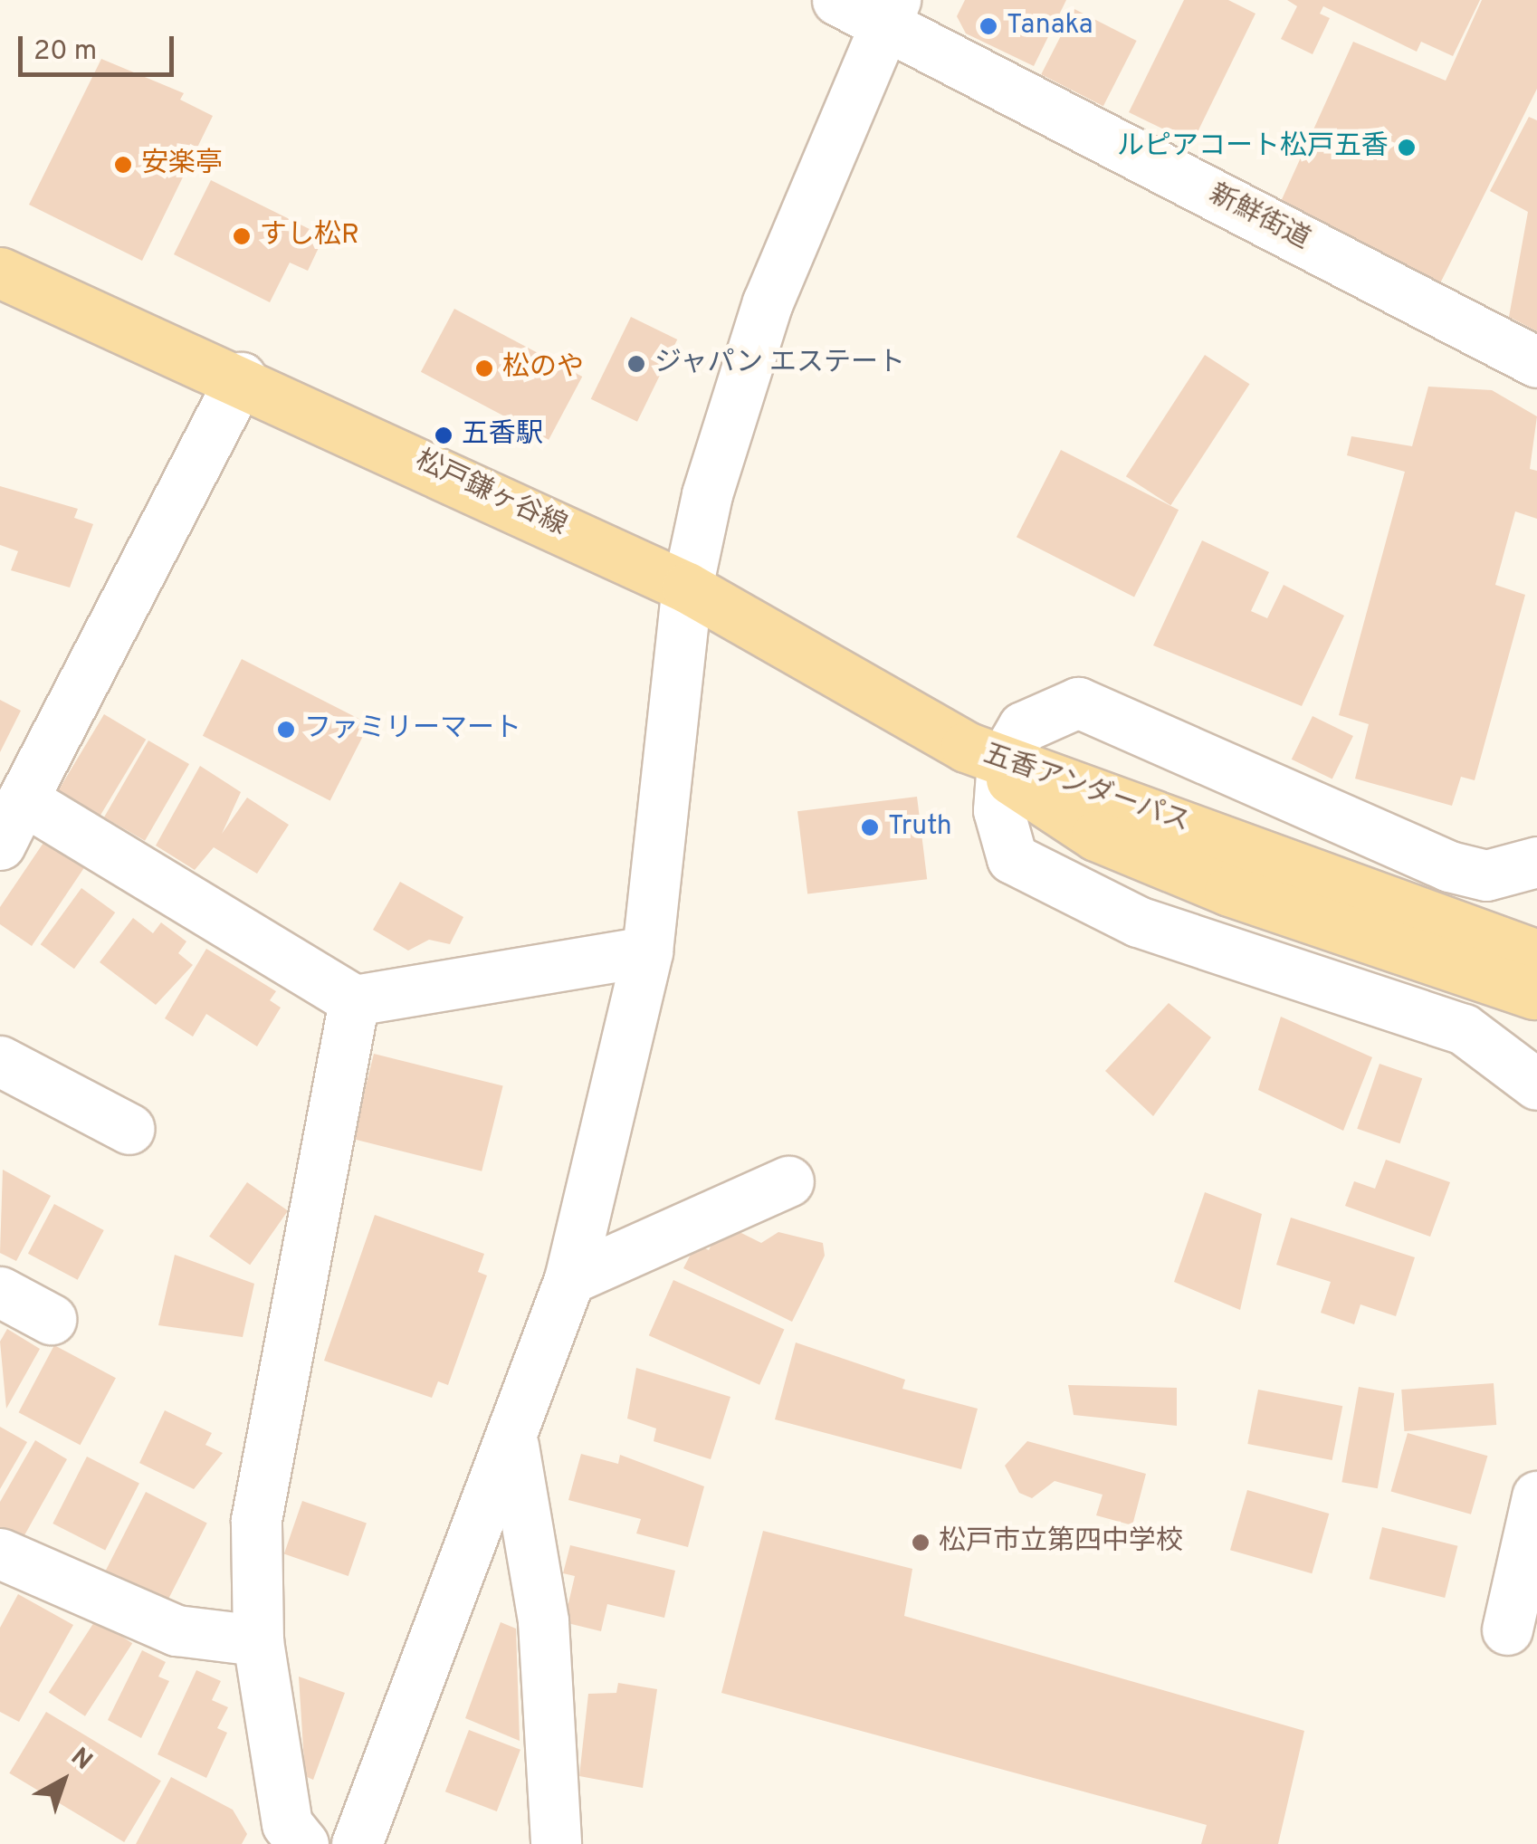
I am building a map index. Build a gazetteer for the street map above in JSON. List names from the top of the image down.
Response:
{
  "streets": {
    "main road": ["松戸鎌ヶ谷線", "五香アンダーパス"],
    "street": ["新鮮街道"]
  },
  "crossings": [
    ["松戸鎌ヶ谷線", "五香アンダーパス"]
  ],
  "places": [
    "Tanaka",
    "ルピアコート松戸五香",
    "安楽亭",
    "すし松R",
    "ジャパン エステート",
    "松のや",
    "五香駅",
    "ファミリーマート",
    "Truth",
    "松戸市立第四中学校"
  ],
  "scale_bar": "20 m",
  "north": "top right"
}
